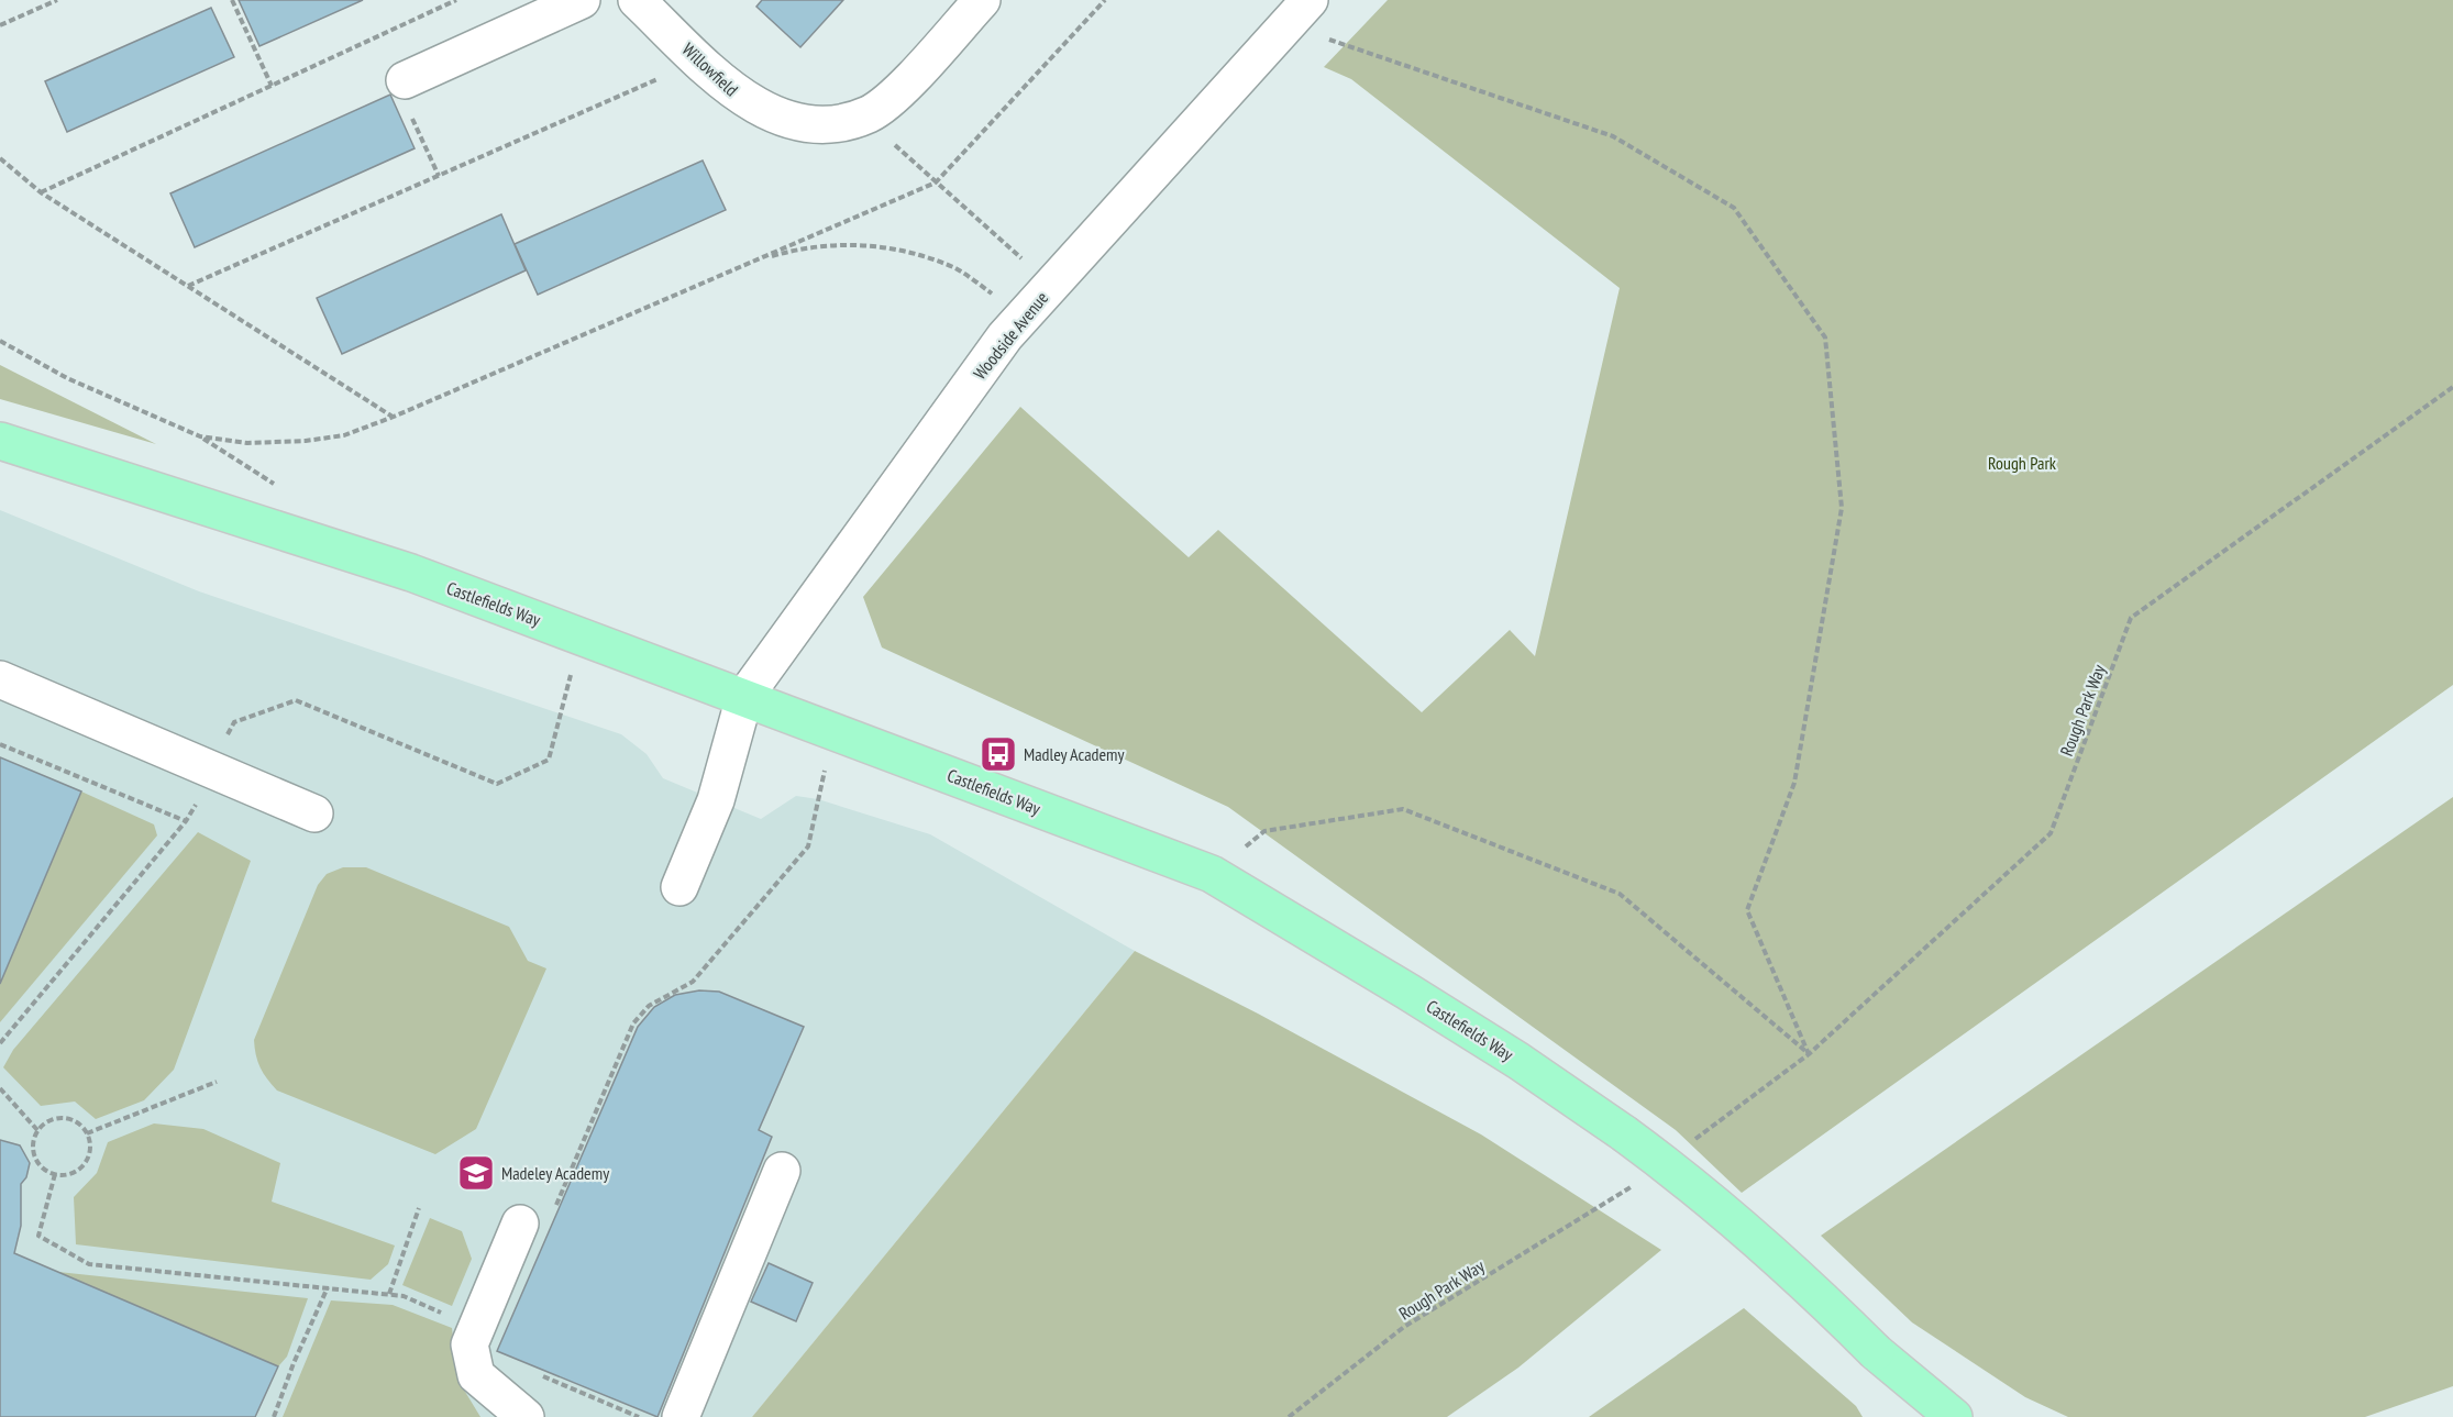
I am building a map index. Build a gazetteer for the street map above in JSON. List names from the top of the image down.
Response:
{
  "streets": {
    "main road": ["Castlefields Way"],
    "street": ["Willowfield", "Woodside Avenue"],
    "path": ["Rough Park Way"]
  },
  "crossings": [
    ["Woodside Avenue", "Castlefields Way"]
  ],
  "parks": ["Rough Park"],
  "places": {
    "bus stop": ["Madley Academy"],
    "school or university": ["Madeley Academy"]
  }
}
